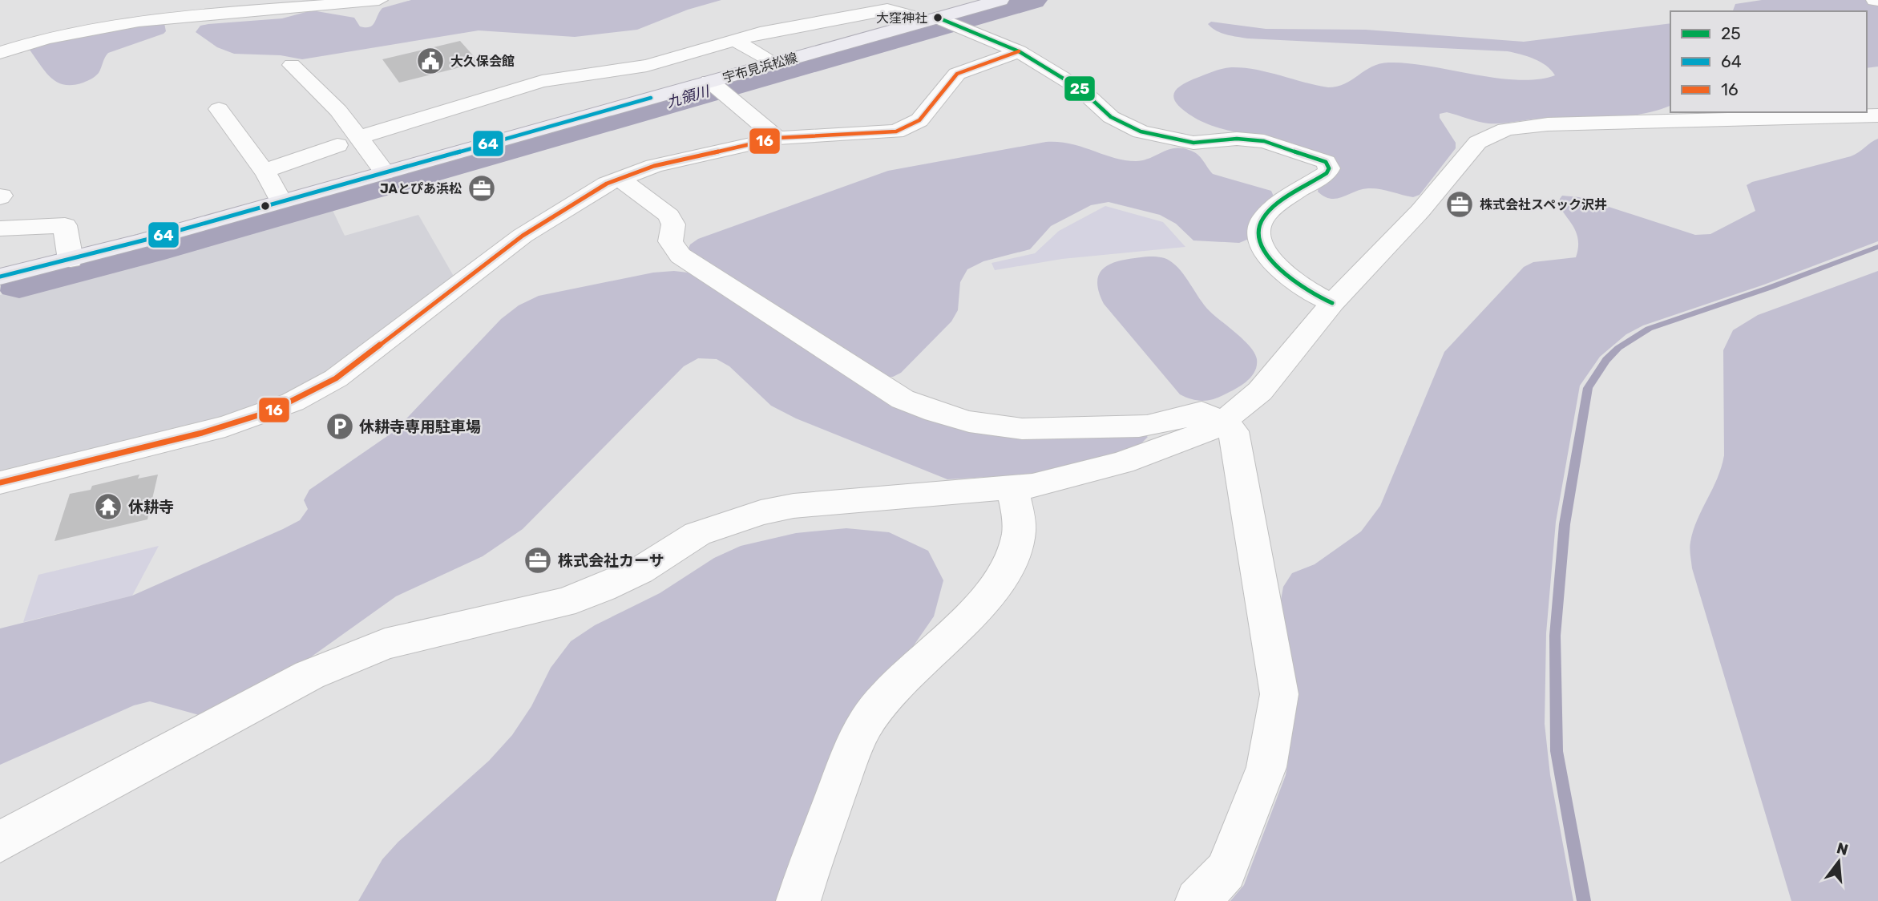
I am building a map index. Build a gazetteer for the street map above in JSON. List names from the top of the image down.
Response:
{
  "streets": {
    "main road": ["宇布見浜松線"]
  },
  "water": ["九領川"],
  "places": {
    "other": ["大窪神社"],
    "public building": ["大久保会館"],
    "office": ["JAとぴあ浜松", "株式会社スペック沢井", "株式会社カーサ"],
    "parking": ["休耕寺専用駐車場"],
    "temple": ["休耕寺"]
  },
  "lines": ["transit line 25", "transit line 16", "transit line 64"],
  "legend": ["25", "64", "16"],
  "north": "top"
}
